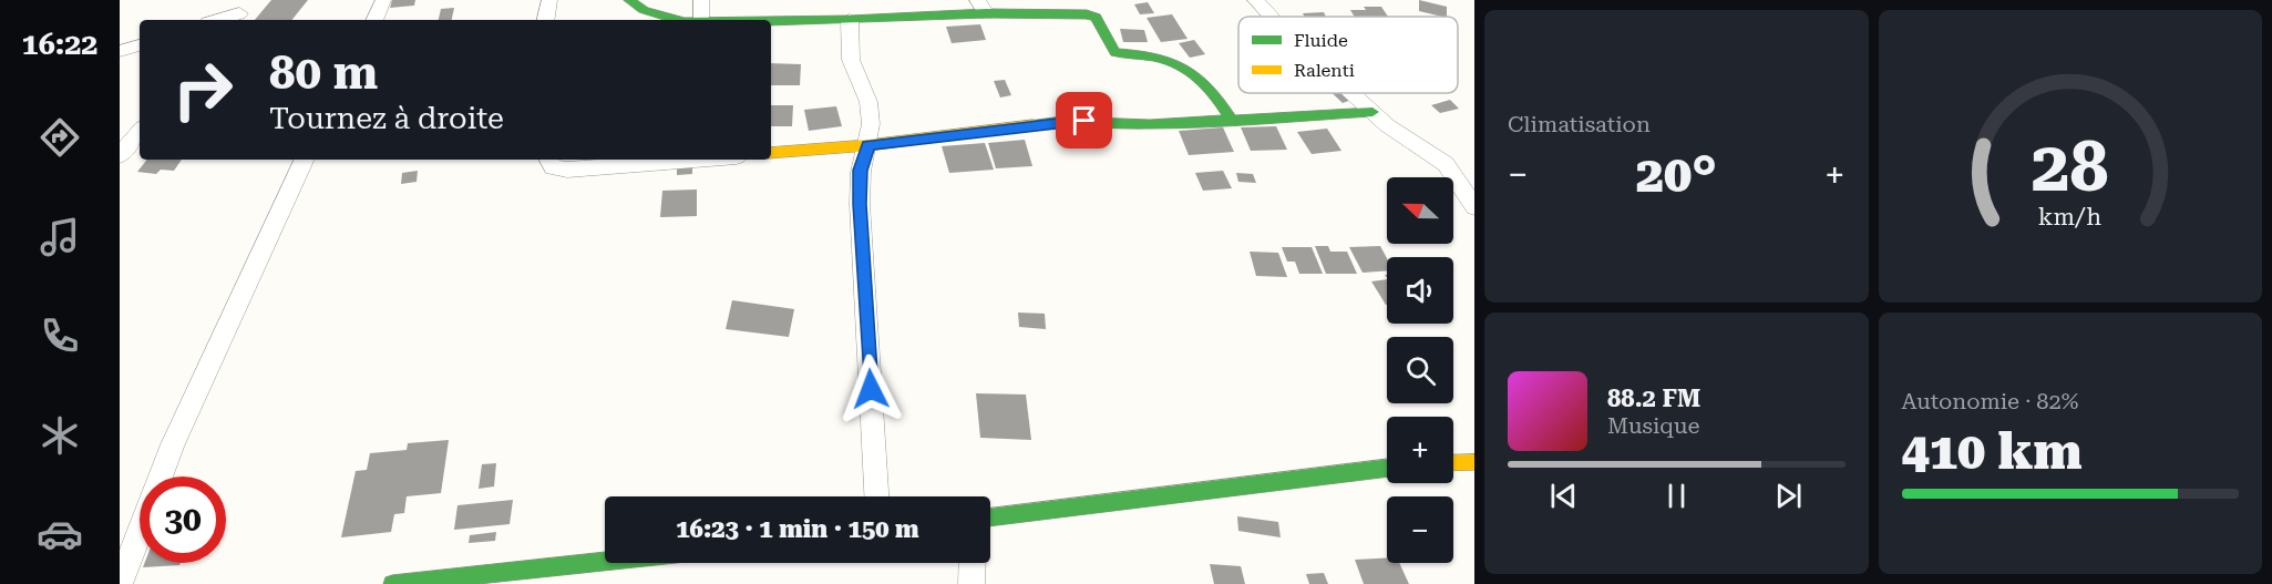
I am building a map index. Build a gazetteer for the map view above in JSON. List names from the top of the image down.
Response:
{
  "legend": ["Fluide", "Ralenti"],
  "north": "left",
  "page": {
    "tabs": "16:22",
    "tile": [
      "Climatisation",
      ["Autonomie · 82%", "410 km"]
    ],
    "turn": ["80 m", "Tournez à droite"],
    "heat": ["−", "20°", "+"],
    "map_buttons": ["+", "−"],
    "song": ["88.2 FM", "Musique"],
    "limit": "30",
    "trip": "16:23 · 1 min · 150 m",
    "gauge": ["28", "km/h"]
  }
}
